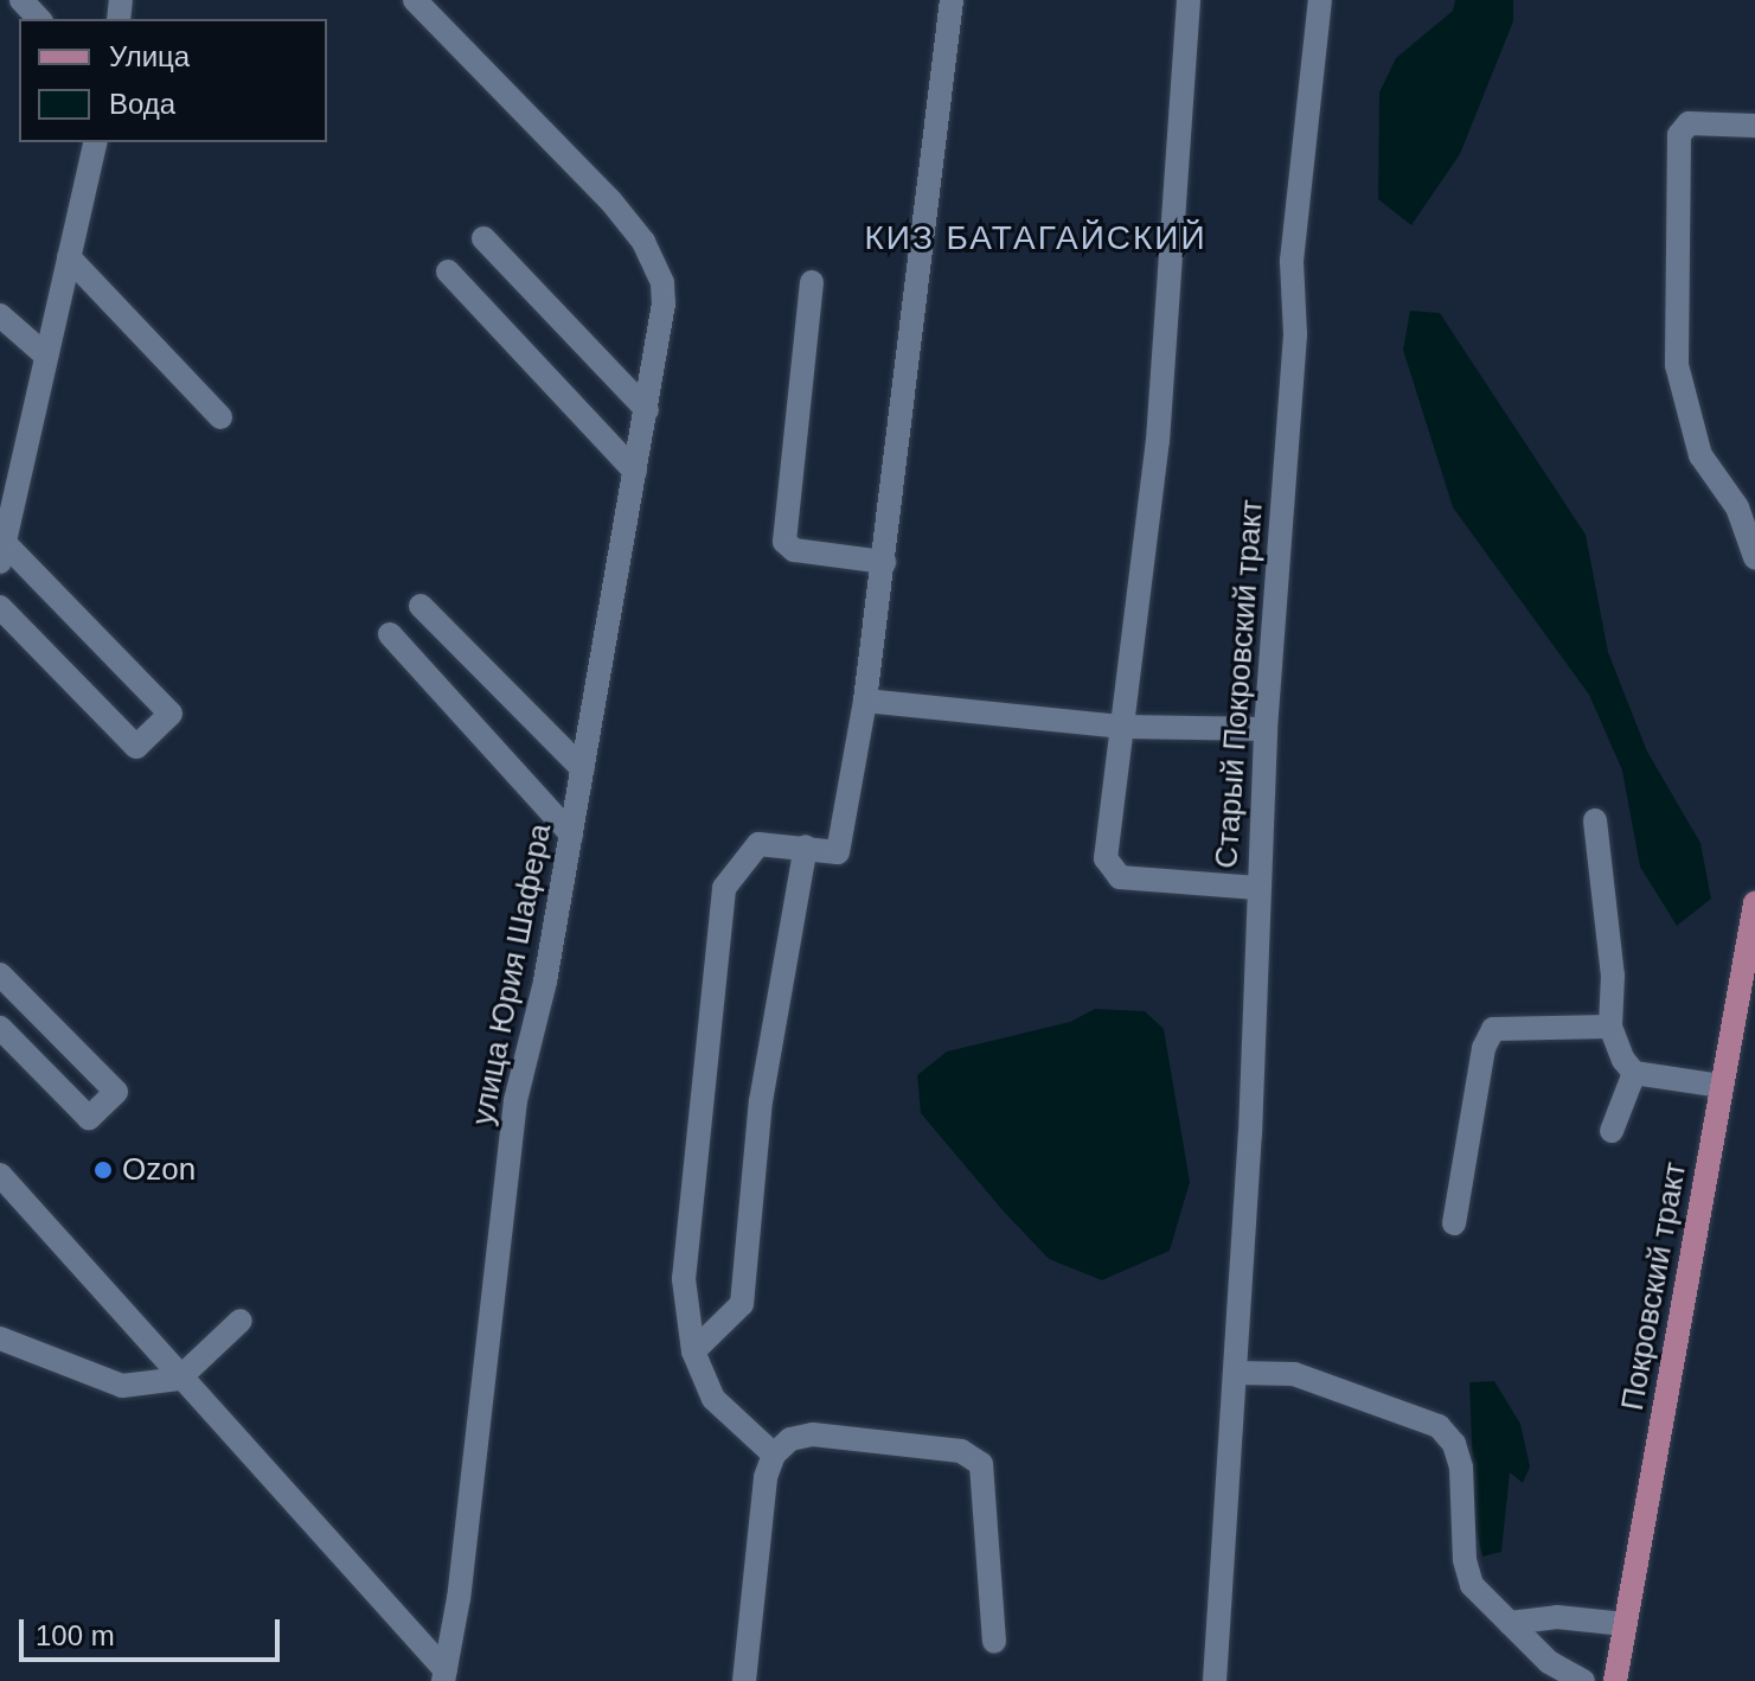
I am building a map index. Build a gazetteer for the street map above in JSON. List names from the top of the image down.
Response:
{
  "streets": {
    "main road": ["Покровский тракт"],
    "street": ["Старый Покровский тракт", "улица Юрия Шафера"]
  },
  "districts": ["КИЗ БАТАГАЙСКИЙ"],
  "places": ["Ozon"],
  "legend": ["Улица", "Вода"],
  "scale_bar": "100 m"
}
